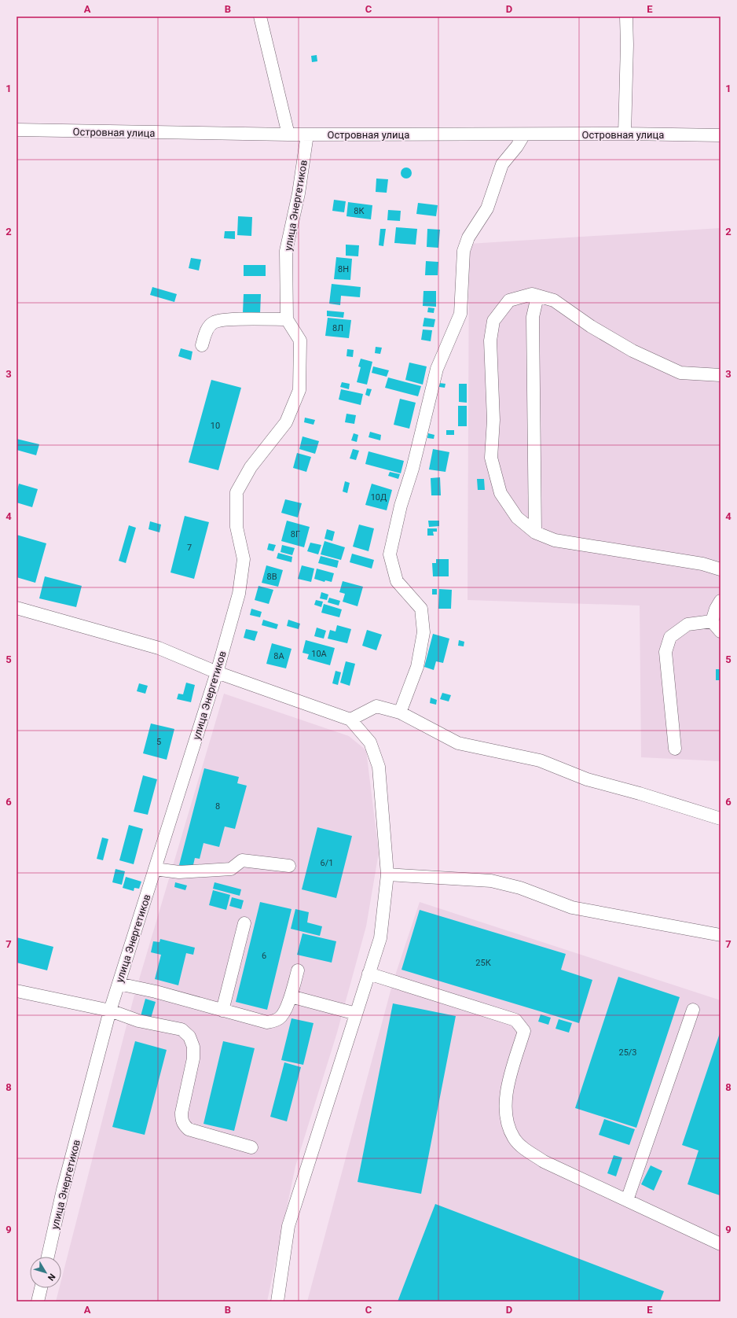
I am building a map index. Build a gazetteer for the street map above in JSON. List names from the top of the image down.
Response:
{
  "streets": {
    "street": ["Островная улица", "улица Энергетиков"]
  },
  "crossings": [
    ["Островная улица", "улица Энергетиков"]
  ],
  "house_numbers": [
    "8К",
    "8Н",
    "8Л",
    "10",
    "10Д",
    "8Г",
    "7",
    "8В",
    "10А",
    "8А",
    "5",
    "8",
    "6/1",
    "6",
    "25К",
    "25/3"
  ],
  "north": "bottom right",
  "grid": {
    "columns": [
      "A",
      "B",
      "C",
      "D",
      "E"
    ],
    "rows": [
      "1",
      "2",
      "3",
      "4",
      "5",
      "6",
      "7",
      "8",
      "9"
    ]
  }
}
